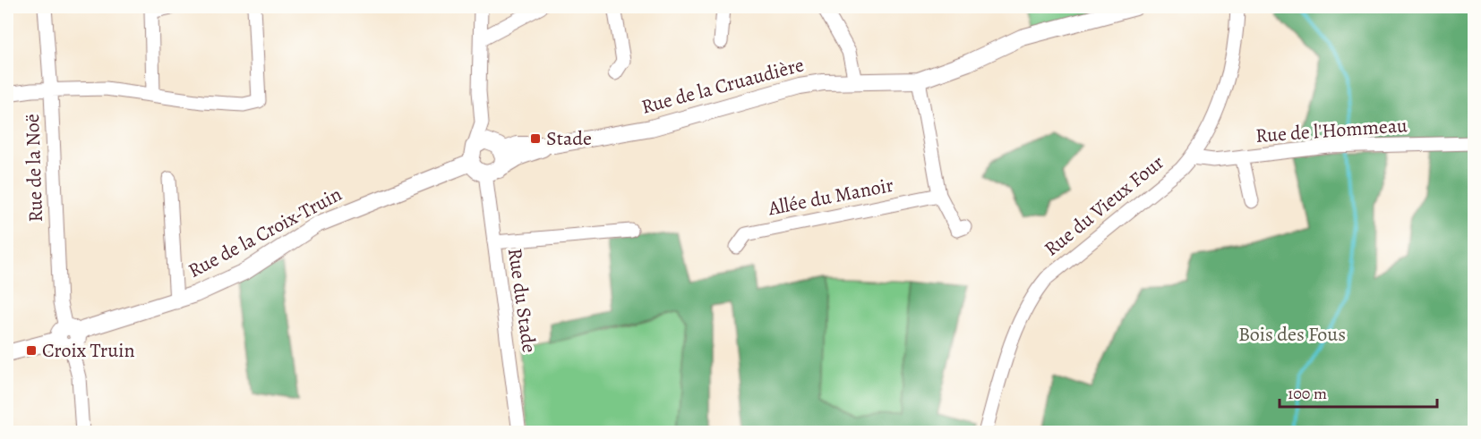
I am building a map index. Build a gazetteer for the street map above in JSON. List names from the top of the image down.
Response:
{
  "streets": {
    "main road": ["Rue de la Cruaudière", "Rue de la Croix-Truin"],
    "street": [
      "Rue de l'Hommeau",
      "Rue de la Noë",
      "Allée du Manoir",
      "Rue du Vieux Four",
      "Rue du Stade"
    ]
  },
  "crossings": [
    ["Rue de la Cruaudière", "Rue de la Croix-Truin"],
    ["Rue de la Cruaudière", "Rue du Stade"],
    ["Rue de l'Hommeau", "Rue du Vieux Four"],
    ["Rue de la Noë", "Rue de la Croix-Truin"],
    ["Rue de la Croix-Truin", "Rue du Stade"]
  ],
  "parks": ["Bois des Fous"],
  "places": {
    "transit": ["Stade", "Croix Truin"]
  },
  "scale_bar": "100 m"
}
